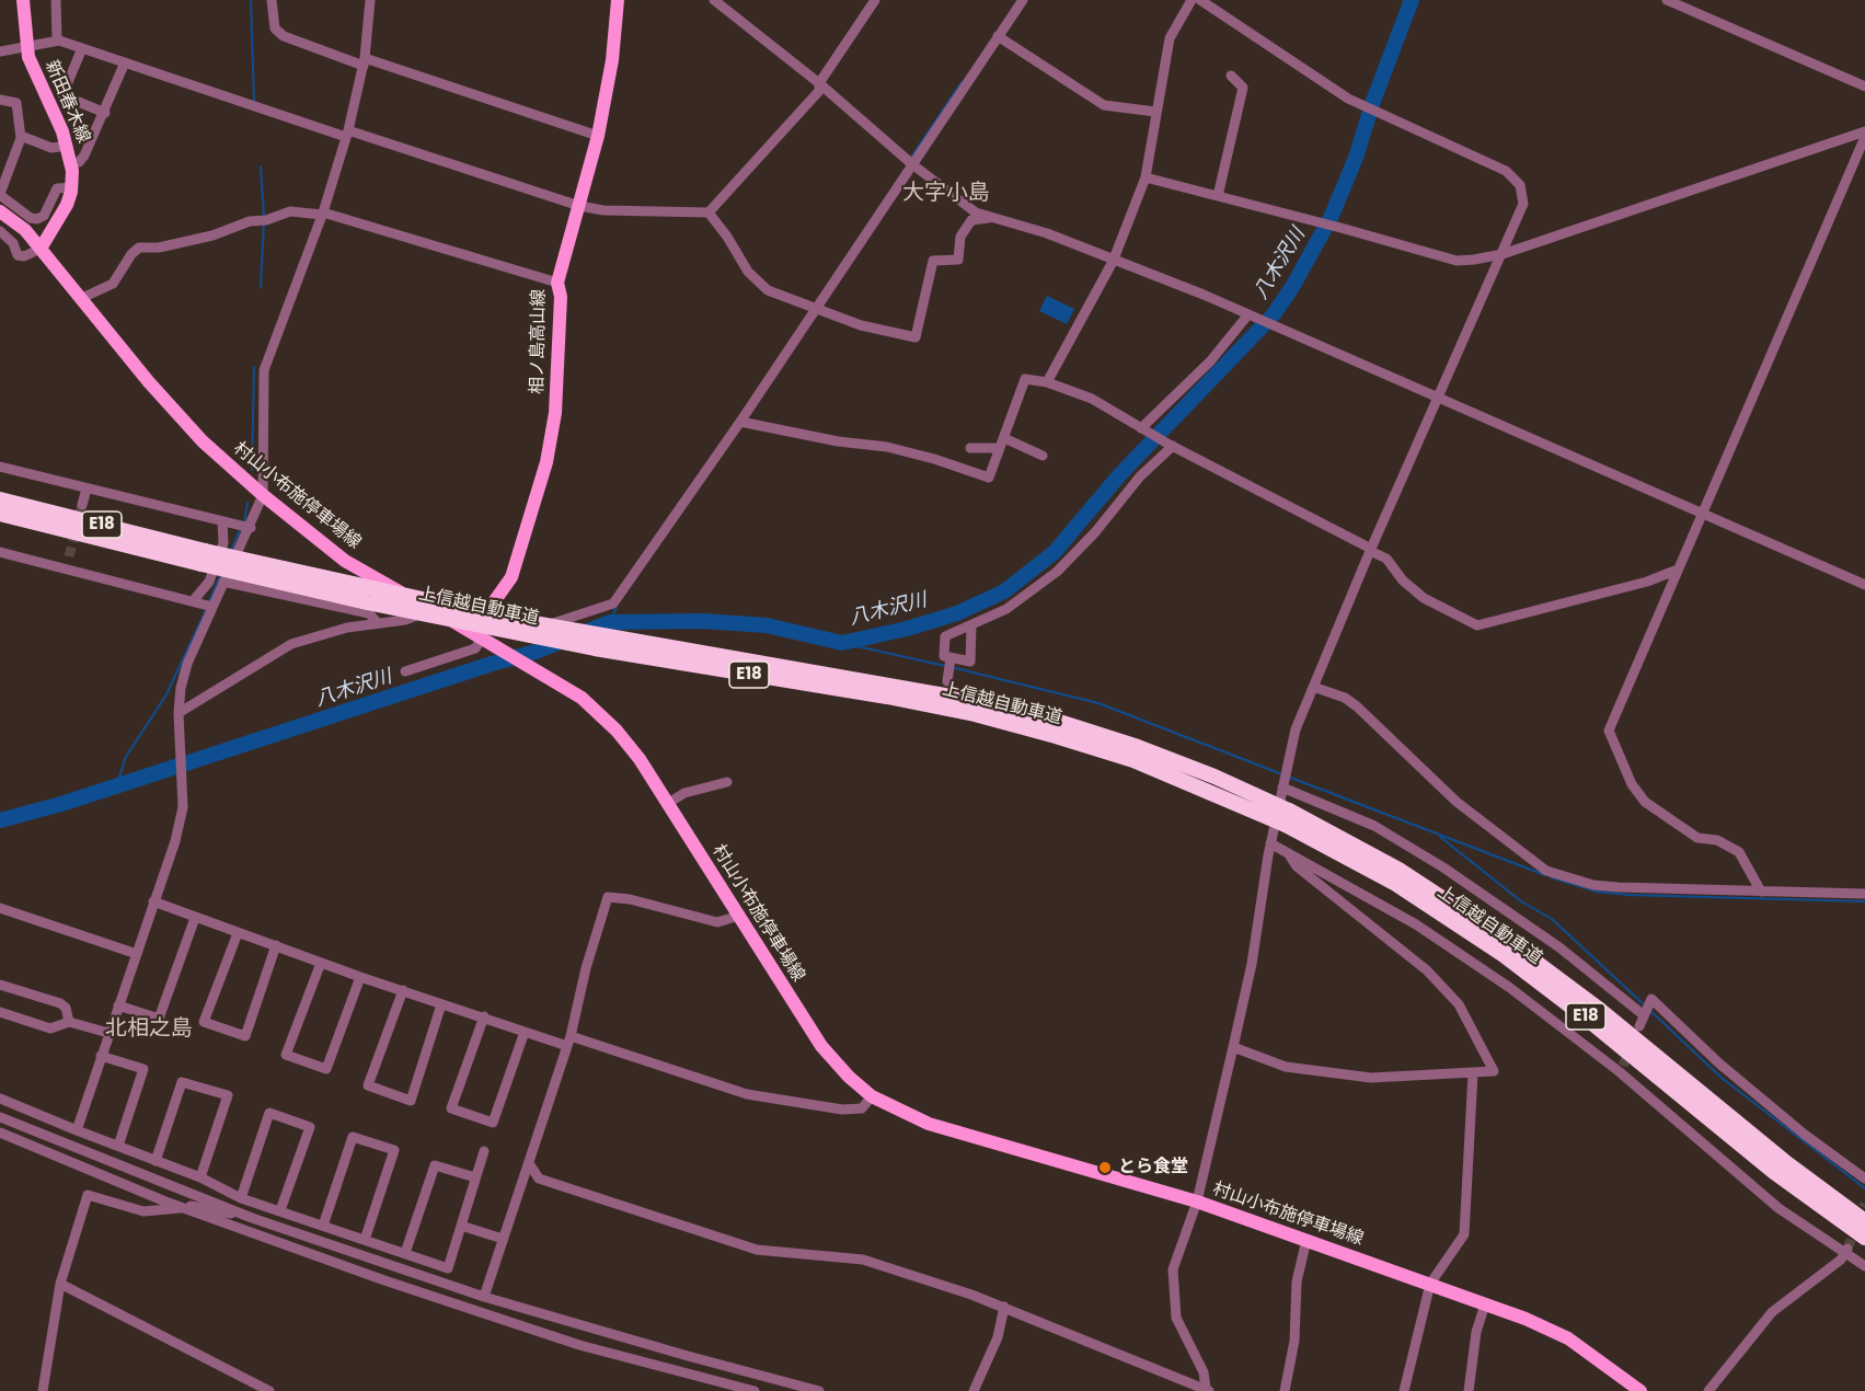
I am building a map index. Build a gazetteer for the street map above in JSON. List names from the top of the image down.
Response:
{
  "streets": {
    "highway": ["E18", "上信越自動車道"],
    "main road": ["新田春木線", "相ノ島高山線", "村山小布施停車場線"]
  },
  "crossings": [
    ["新田春木線", "村山小布施停車場線"],
    ["相ノ島高山線", "村山小布施停車場線"]
  ],
  "districts": ["大字小島", "北相之島"],
  "water": ["八木沢川"],
  "places": ["とら食堂"]
}
